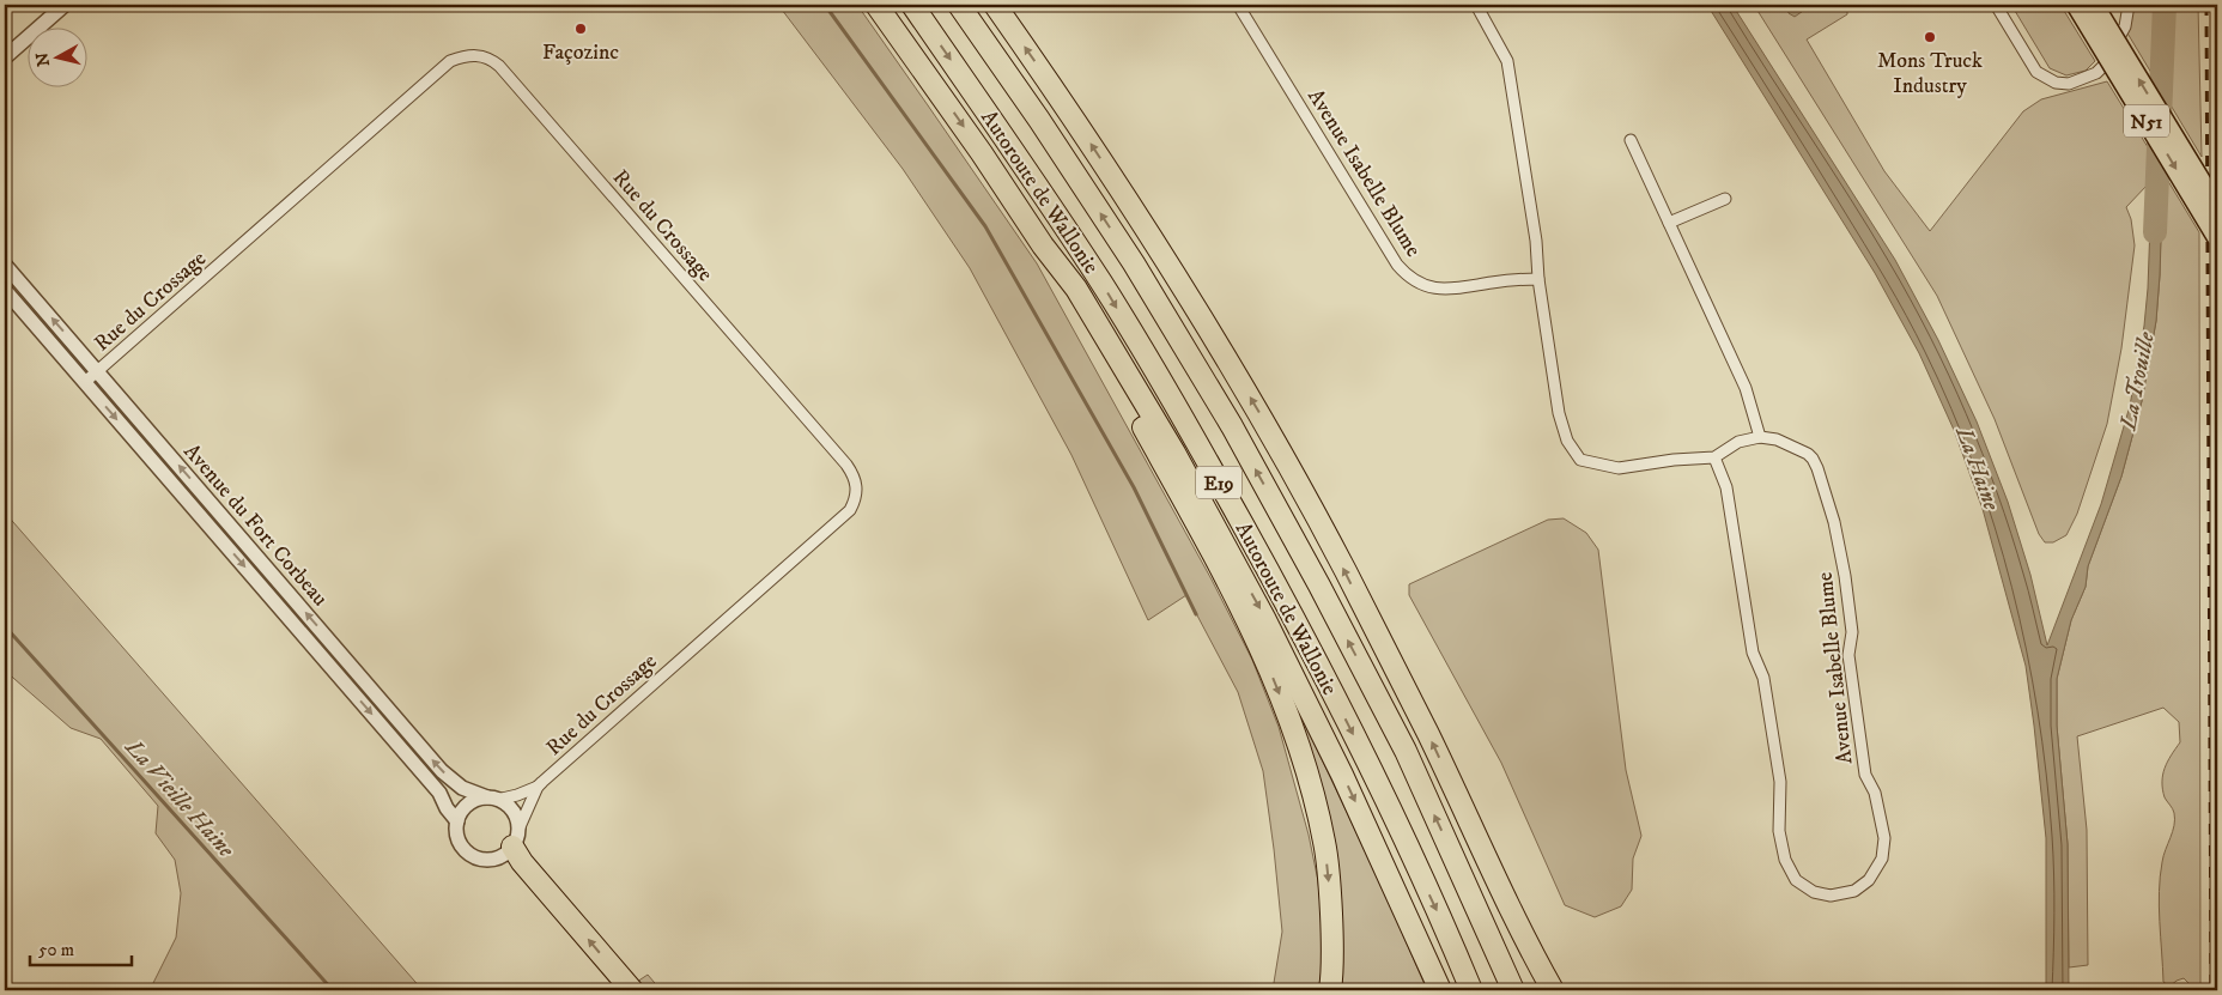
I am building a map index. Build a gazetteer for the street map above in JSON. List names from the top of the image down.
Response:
{
  "streets": {
    "highway": ["Autoroute de Wallonie", "E19"],
    "main road": ["N51"],
    "street": ["Avenue Isabelle Blume", "Rue du Crossage", "Avenue du Fort Corbeau"]
  },
  "crossings": [
    ["Rue du Crossage", "Avenue du Fort Corbeau"]
  ],
  "water": ["La Trouille", "La Haine", "La Vieille Haine"],
  "places": ["Façozinc", "Mons Truck Industry"],
  "scale_bar": "50 m",
  "north": "left"
}
